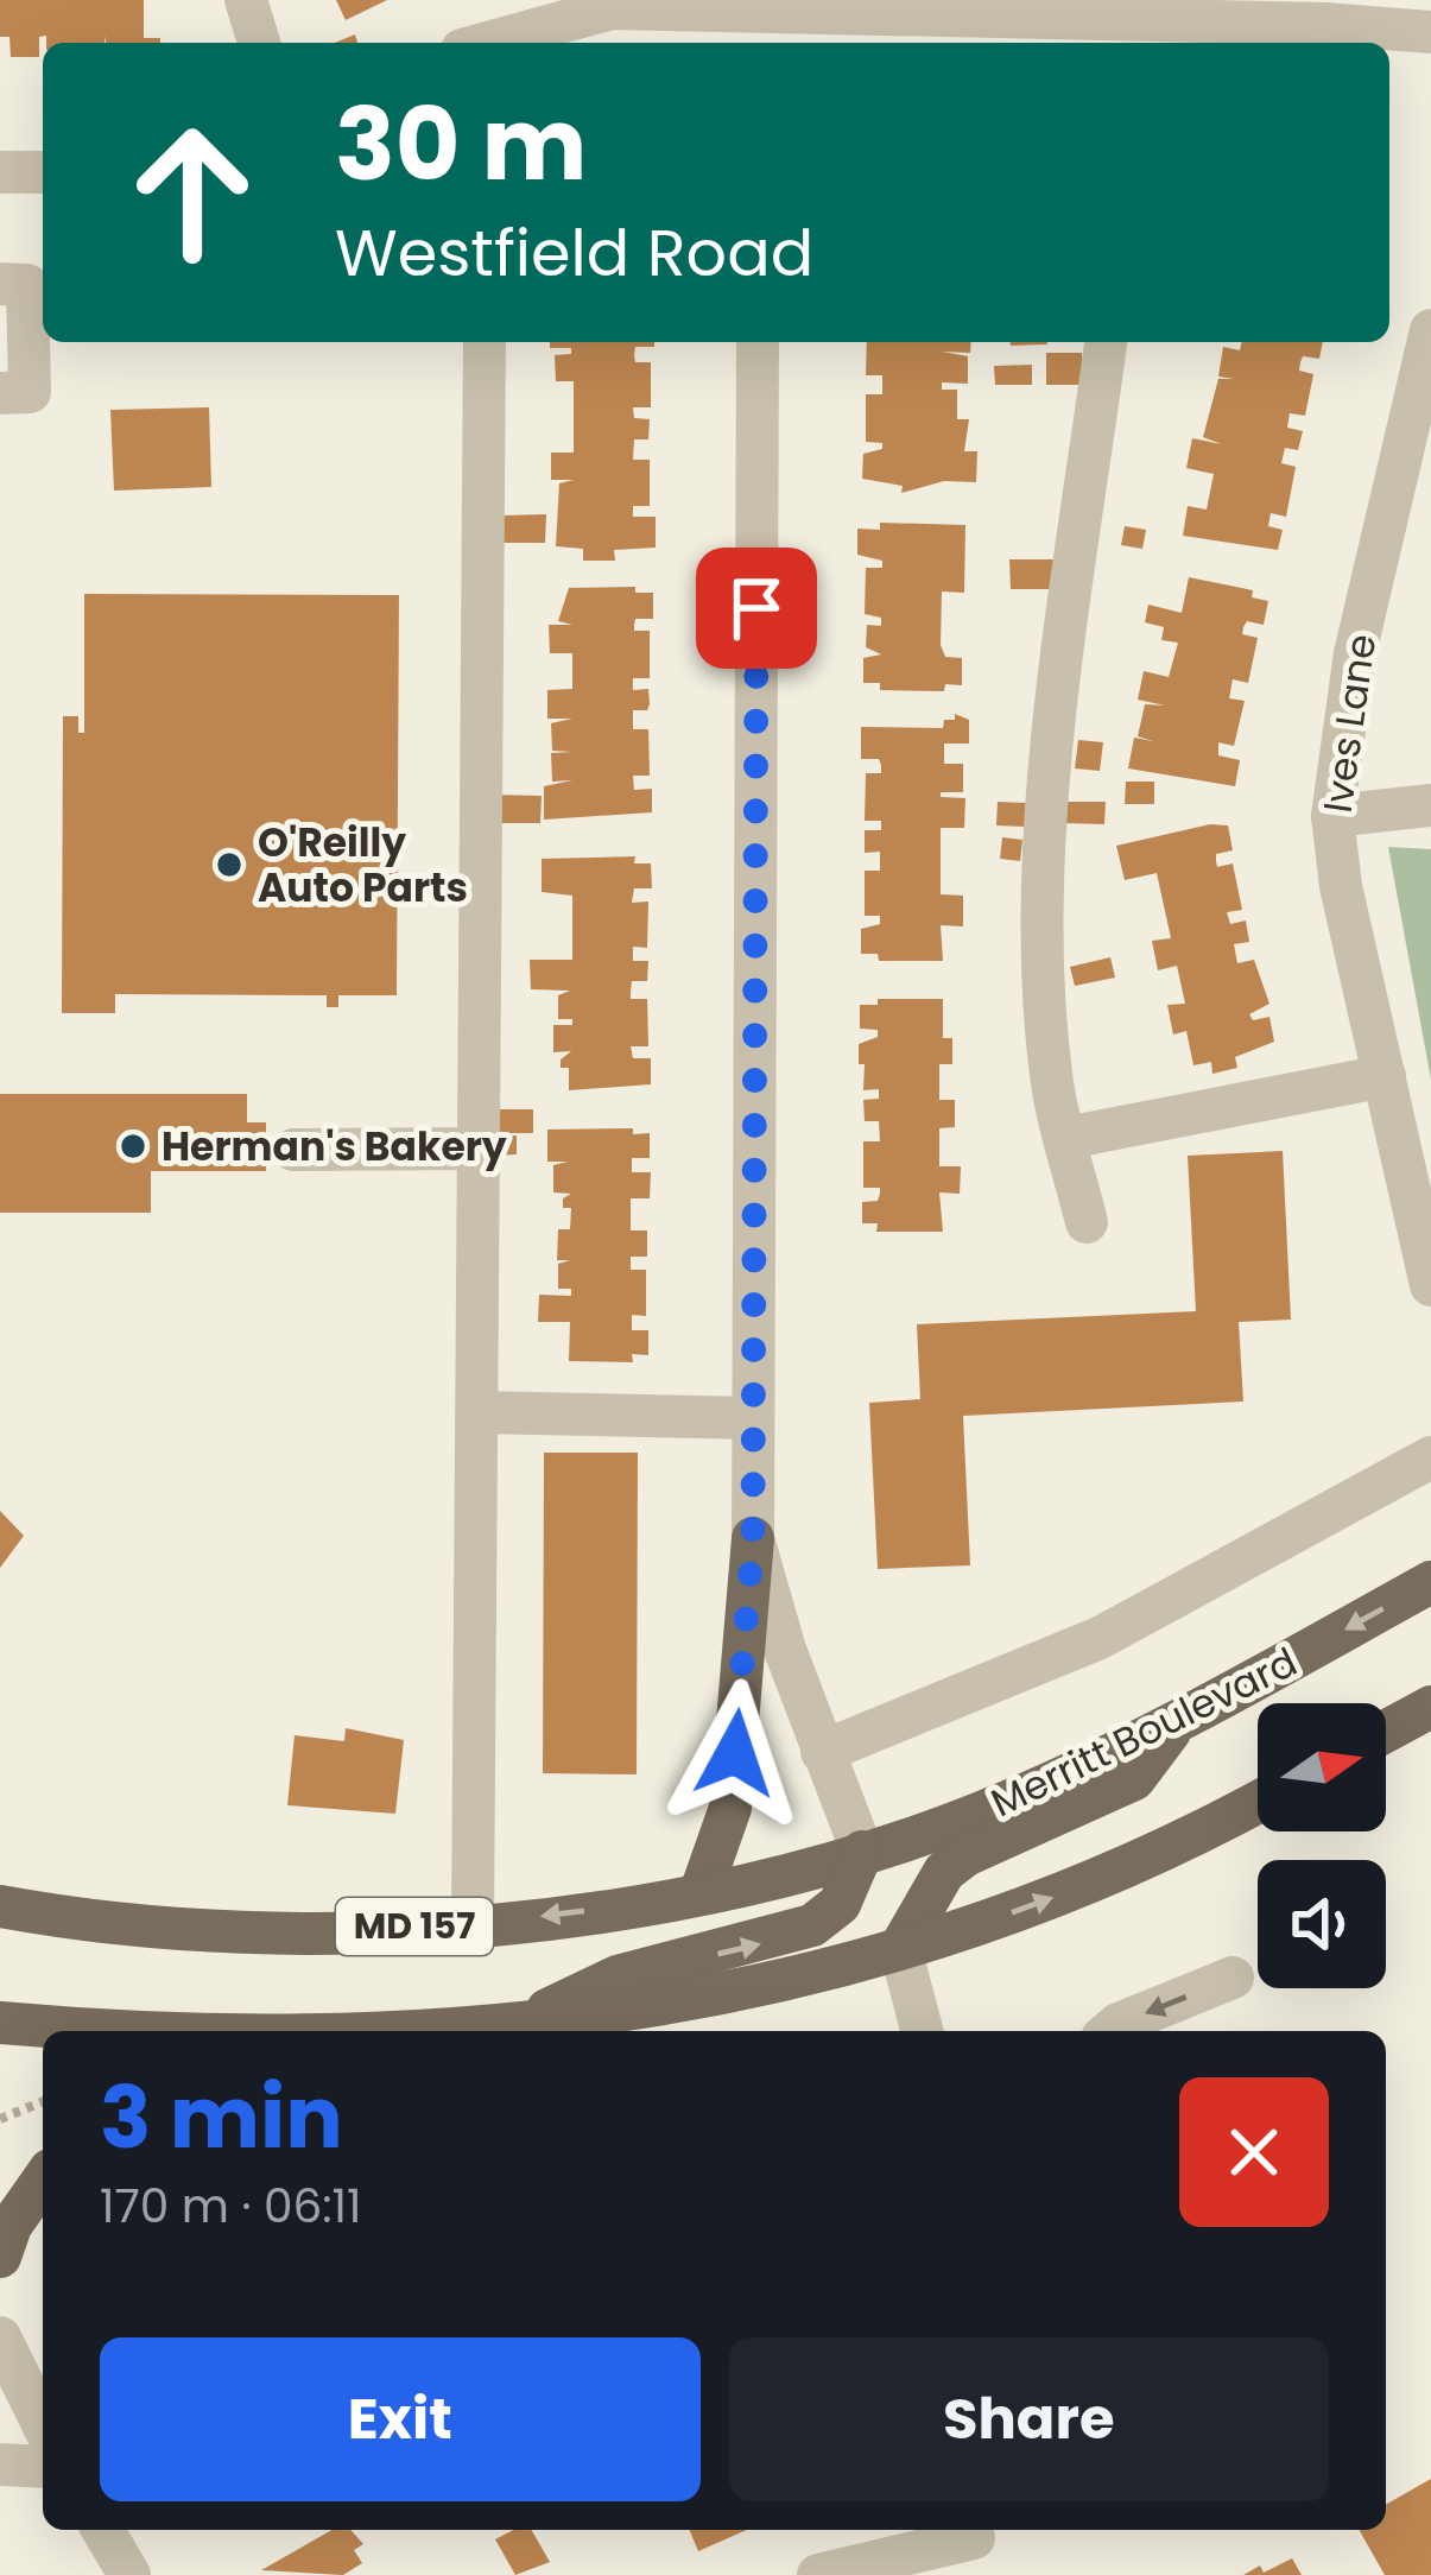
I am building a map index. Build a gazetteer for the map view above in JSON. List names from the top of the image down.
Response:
{
  "streets": {
    "main road": ["Merritt Boulevard", "MD 157"],
    "street": ["Ives Lane"]
  },
  "places": ["O'Reilly Auto Parts", "Herman's Bakery"],
  "north": "right",
  "page": {
    "turn": ["30 m", "Westfield Road"],
    "heading": ["3 min", "170 m · 06:11"],
    "buttons": ["Exit", "Share"]
  }
}
